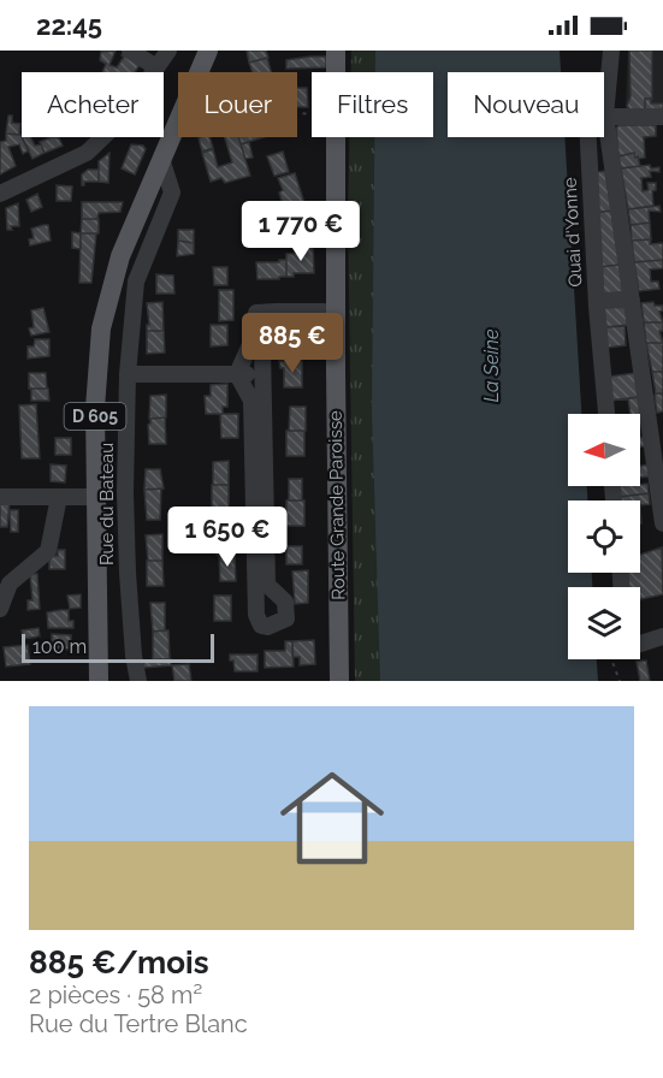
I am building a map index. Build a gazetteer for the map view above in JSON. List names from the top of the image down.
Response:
{
  "streets": {
    "main road": ["D 605", "Route Grande Paroisse"],
    "street": ["Quai d'Yonne", "Rue du Bateau"]
  },
  "crossings": [
    ["D 605", "Rue du Bateau"]
  ],
  "water": ["La Seine"],
  "scale_bar": "100 m",
  "north": "left",
  "page": {
    "status": "22:45",
    "chip": [
      "Acheter",
      "Louer",
      "Filtres",
      "Nouveau"
    ],
    "price": ["1 770 €", "885 €", "1 650 €"],
    "scale": "100 m",
    "list": [
      {
        "name": "885 €/mois",
        "note": "2 pièces · 58 m² · Rue du Tertre Blanc"
      }
    ]
  }
}
